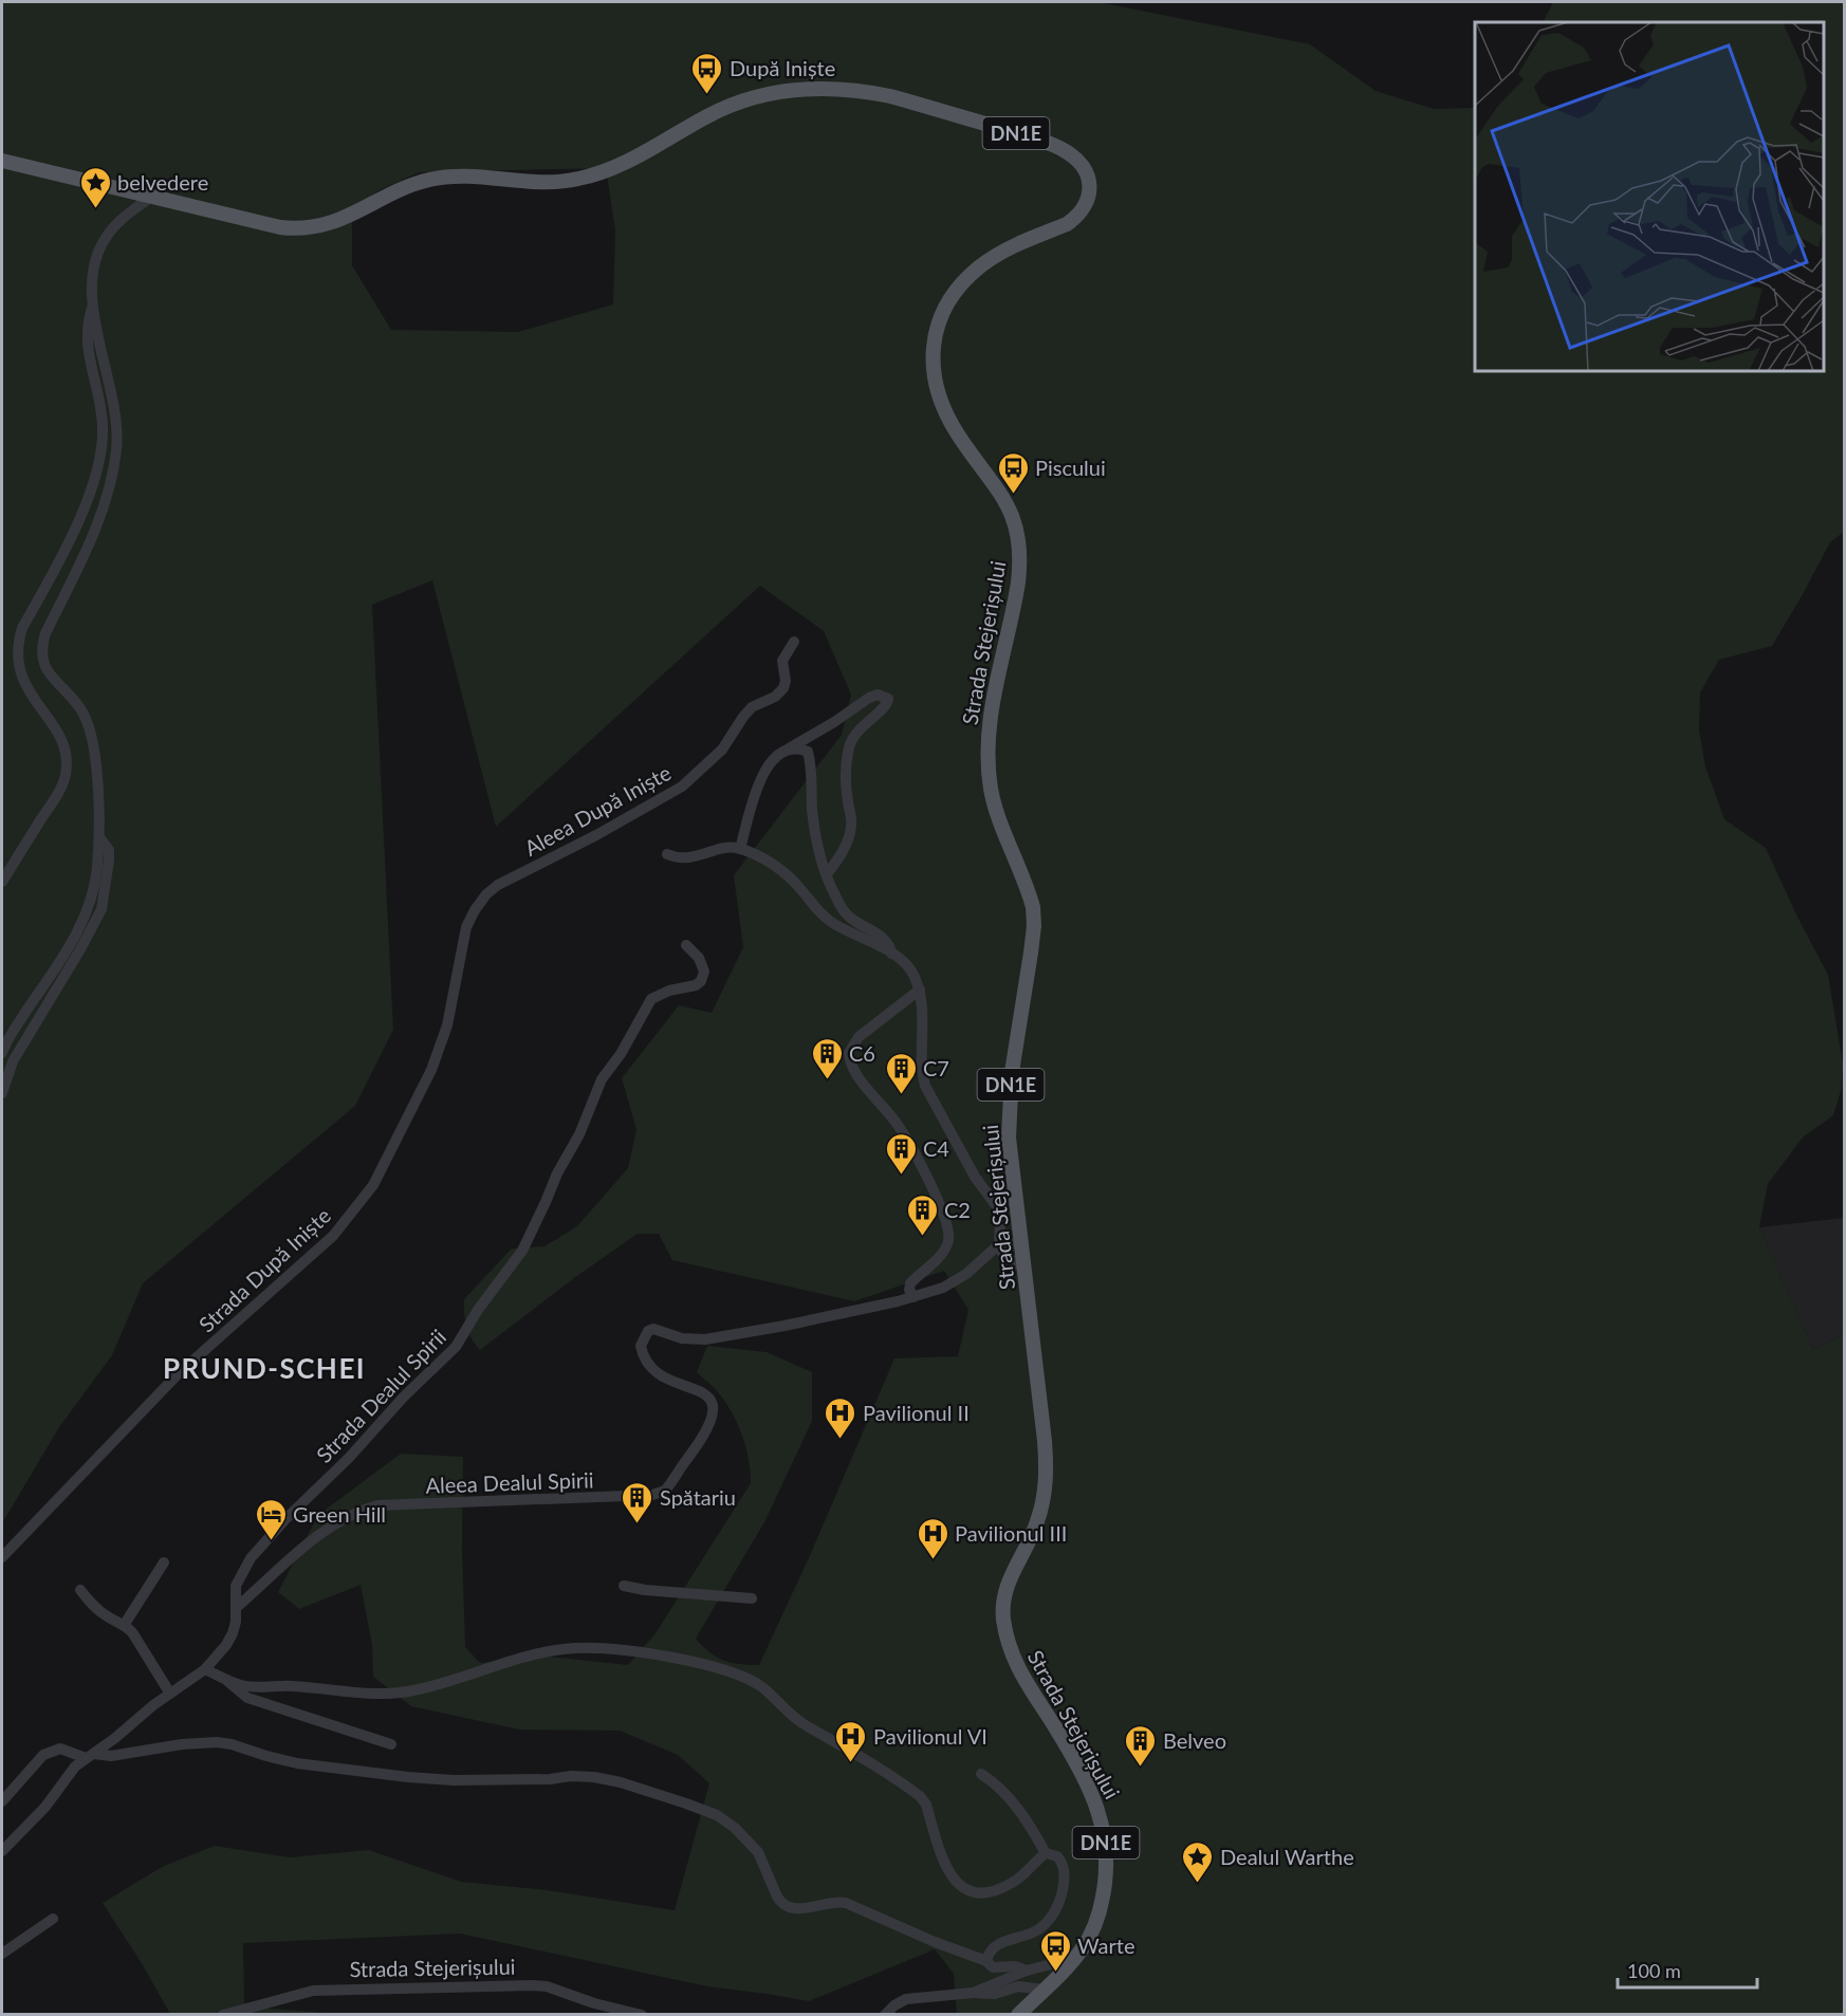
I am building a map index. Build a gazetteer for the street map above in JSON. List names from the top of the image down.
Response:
{
  "streets": {
    "main road": ["DN1E", "Strada Stejerișului"],
    "street": [
      "Aleea După Iniște",
      "Strada După Iniște",
      "Strada Dealul Spirii",
      "Aleea Dealul Spirii"
    ]
  },
  "crossings": [
    ["DN1E", "Strada Stejerișului"],
    ["Aleea După Iniște", "Strada După Iniște"],
    ["Strada Dealul Spirii", "Aleea Dealul Spirii"]
  ],
  "districts": ["PRUND-SCHEI"],
  "places": {
    "bus stop": ["După Iniște", "Piscului", "Warte"],
    "place": ["belvedere", "Dealul Warthe"],
    "building": [
      "C6",
      "C7",
      "C4",
      "C2",
      "Spătariu",
      "Belveo"
    ],
    "hospital": ["Pavilionul II", "Pavilionul III", "Pavilionul VI"],
    "hotel": ["Green Hill"]
  },
  "scale_bar": "100 m"
}
